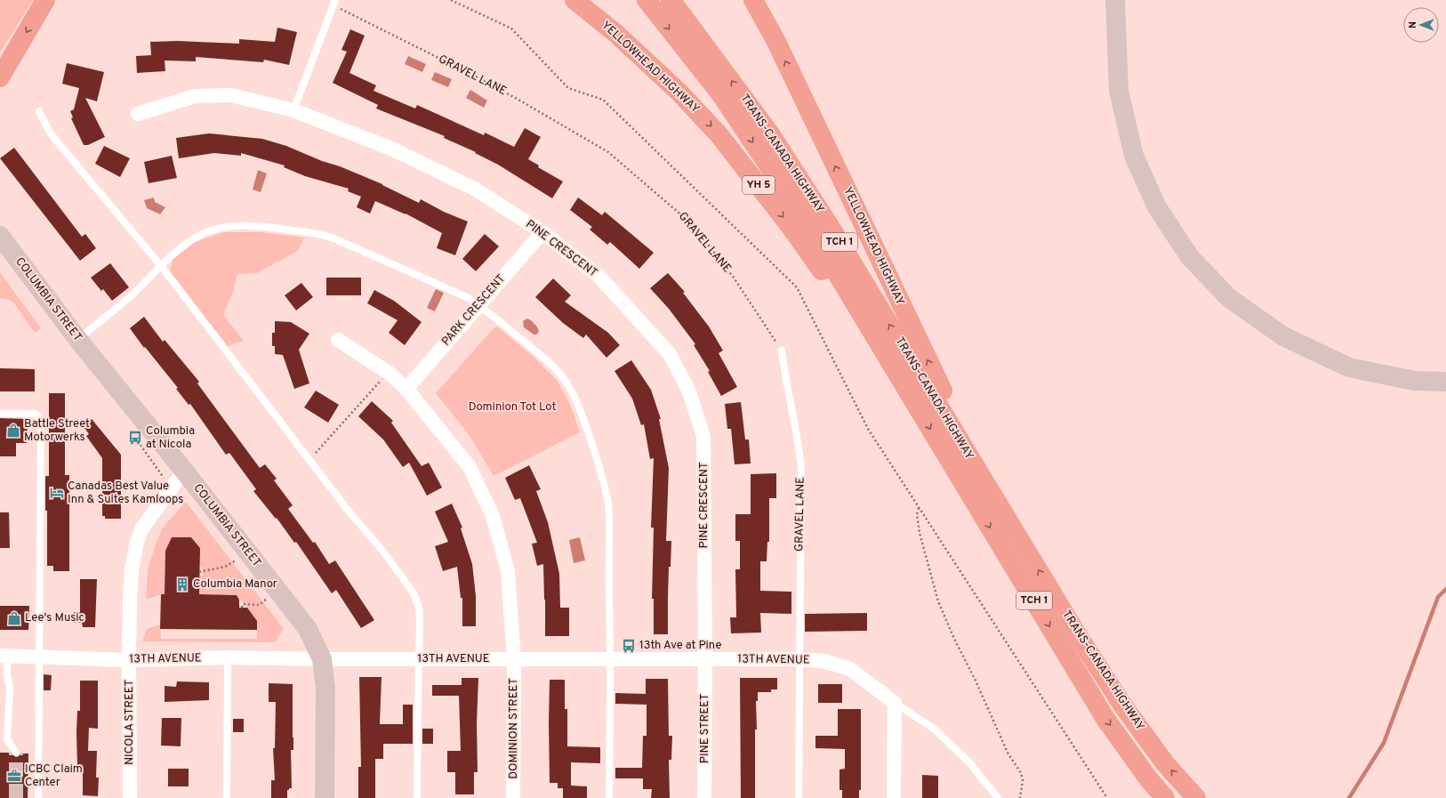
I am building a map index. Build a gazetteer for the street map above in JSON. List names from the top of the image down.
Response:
{
  "streets": {
    "highway": [
      "YELLOWHEAD HIGHWAY",
      "TRANS-CANADA HIGHWAY",
      "YH 5",
      "TCH 1"
    ],
    "main road": ["COLUMBIA STREET"],
    "street": [
      "PINE CRESCENT",
      "PARK CRESCENT",
      "13TH AVENUE",
      "NICOLA STREET",
      "DOMINION STREET",
      "PINE STREET"
    ],
    "lane": ["GRAVEL LANE"]
  },
  "crossings": [
    ["YELLOWHEAD HIGHWAY", "TRANS-CANADA HIGHWAY"],
    ["GRAVEL LANE", "13TH AVENUE"],
    ["PINE CRESCENT", "PARK CRESCENT"],
    ["PINE CRESCENT", "13TH AVENUE"],
    ["PINE CRESCENT", "PINE STREET"],
    ["COLUMBIA STREET", "13TH AVENUE"],
    ["COLUMBIA STREET", "NICOLA STREET"],
    ["PARK CRESCENT", "DOMINION STREET"],
    ["13TH AVENUE", "NICOLA STREET"],
    ["13TH AVENUE", "DOMINION STREET"],
    ["13TH AVENUE", "PINE STREET"]
  ],
  "parks": ["Dominion Tot Lot"],
  "places": {
    "shop": ["Battle Street Motorwerks", "Lee's Music"],
    "bus stop": ["Columbia at Nicola", "13th Ave at Pine"],
    "hotel": ["Canadas Best Value Inn & Suites Kamloops"],
    "building": ["Columbia Manor"],
    "office": ["ICBC Claim Center"]
  },
  "north": "left"
}
